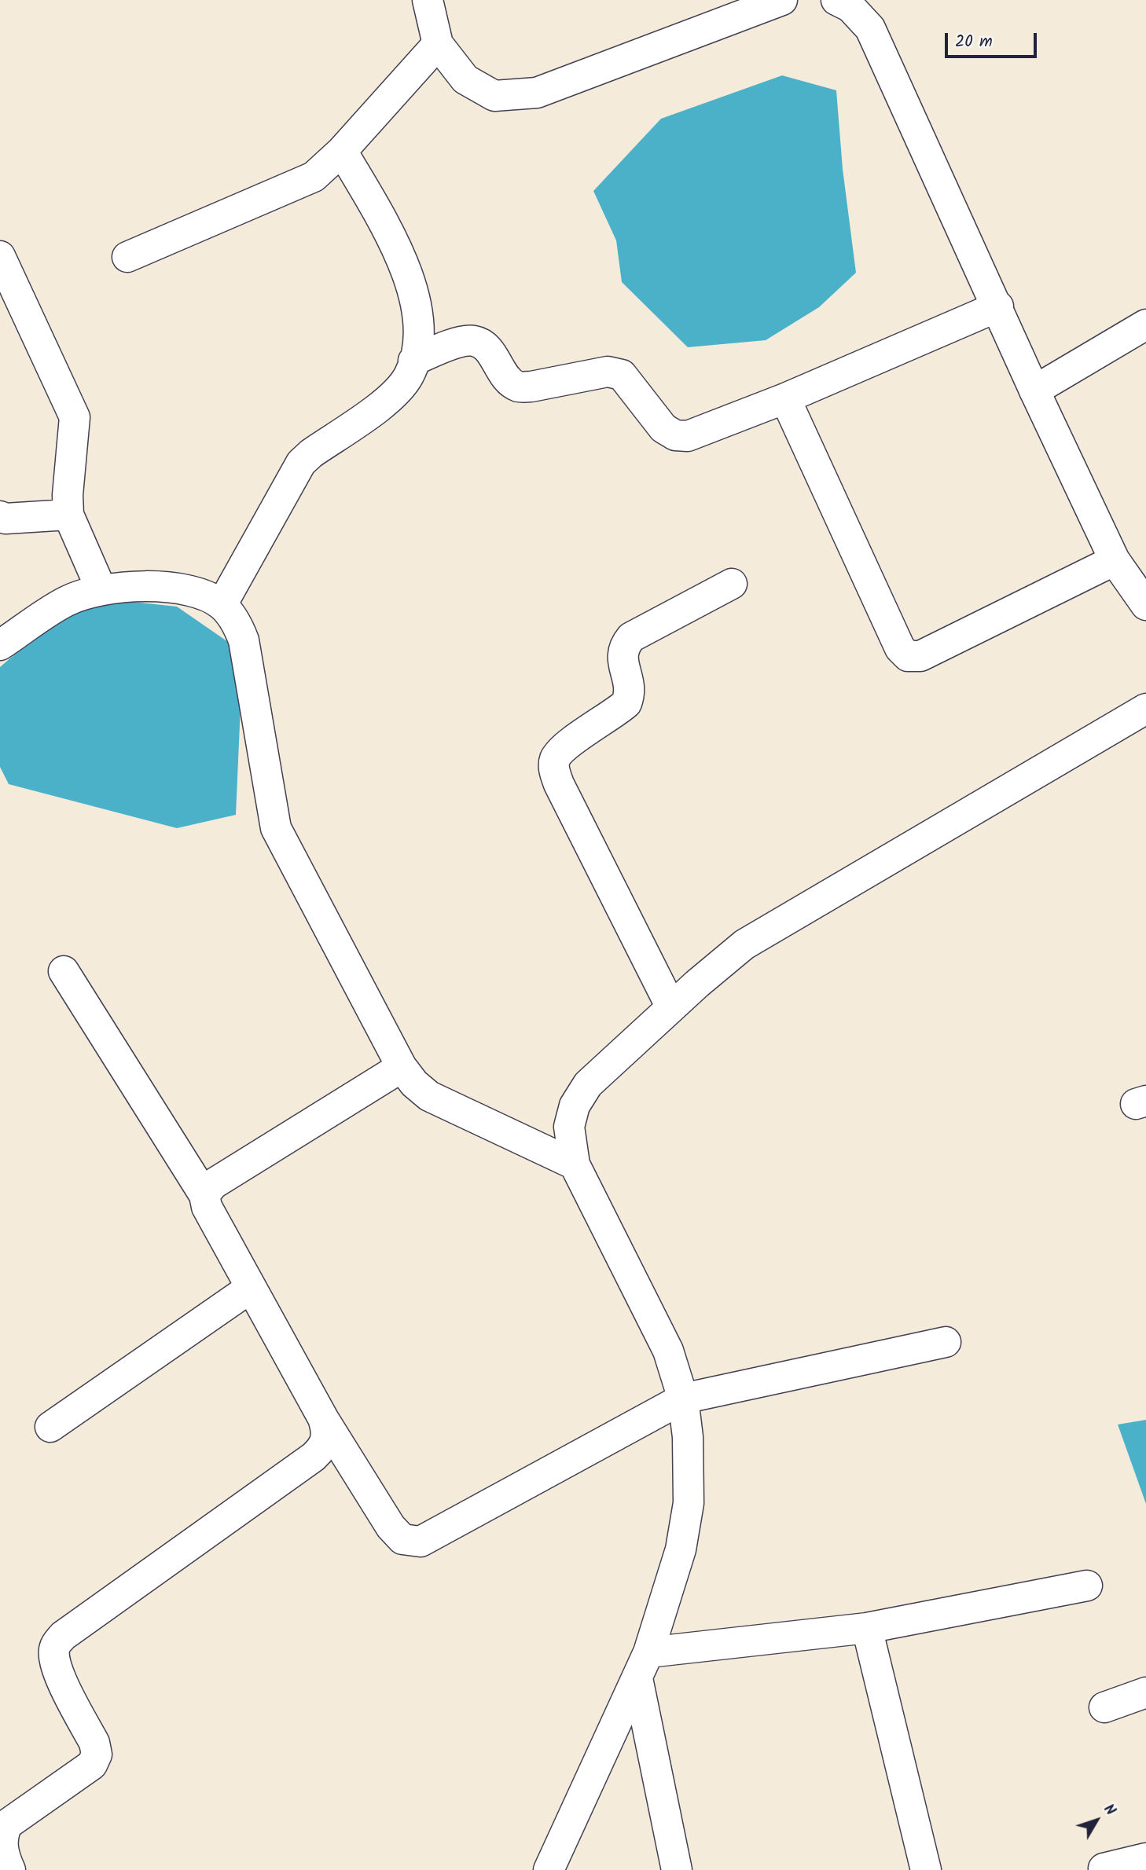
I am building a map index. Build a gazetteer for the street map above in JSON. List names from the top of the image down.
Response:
{
  "scale_bar": "20 m",
  "north": "top right"
}
